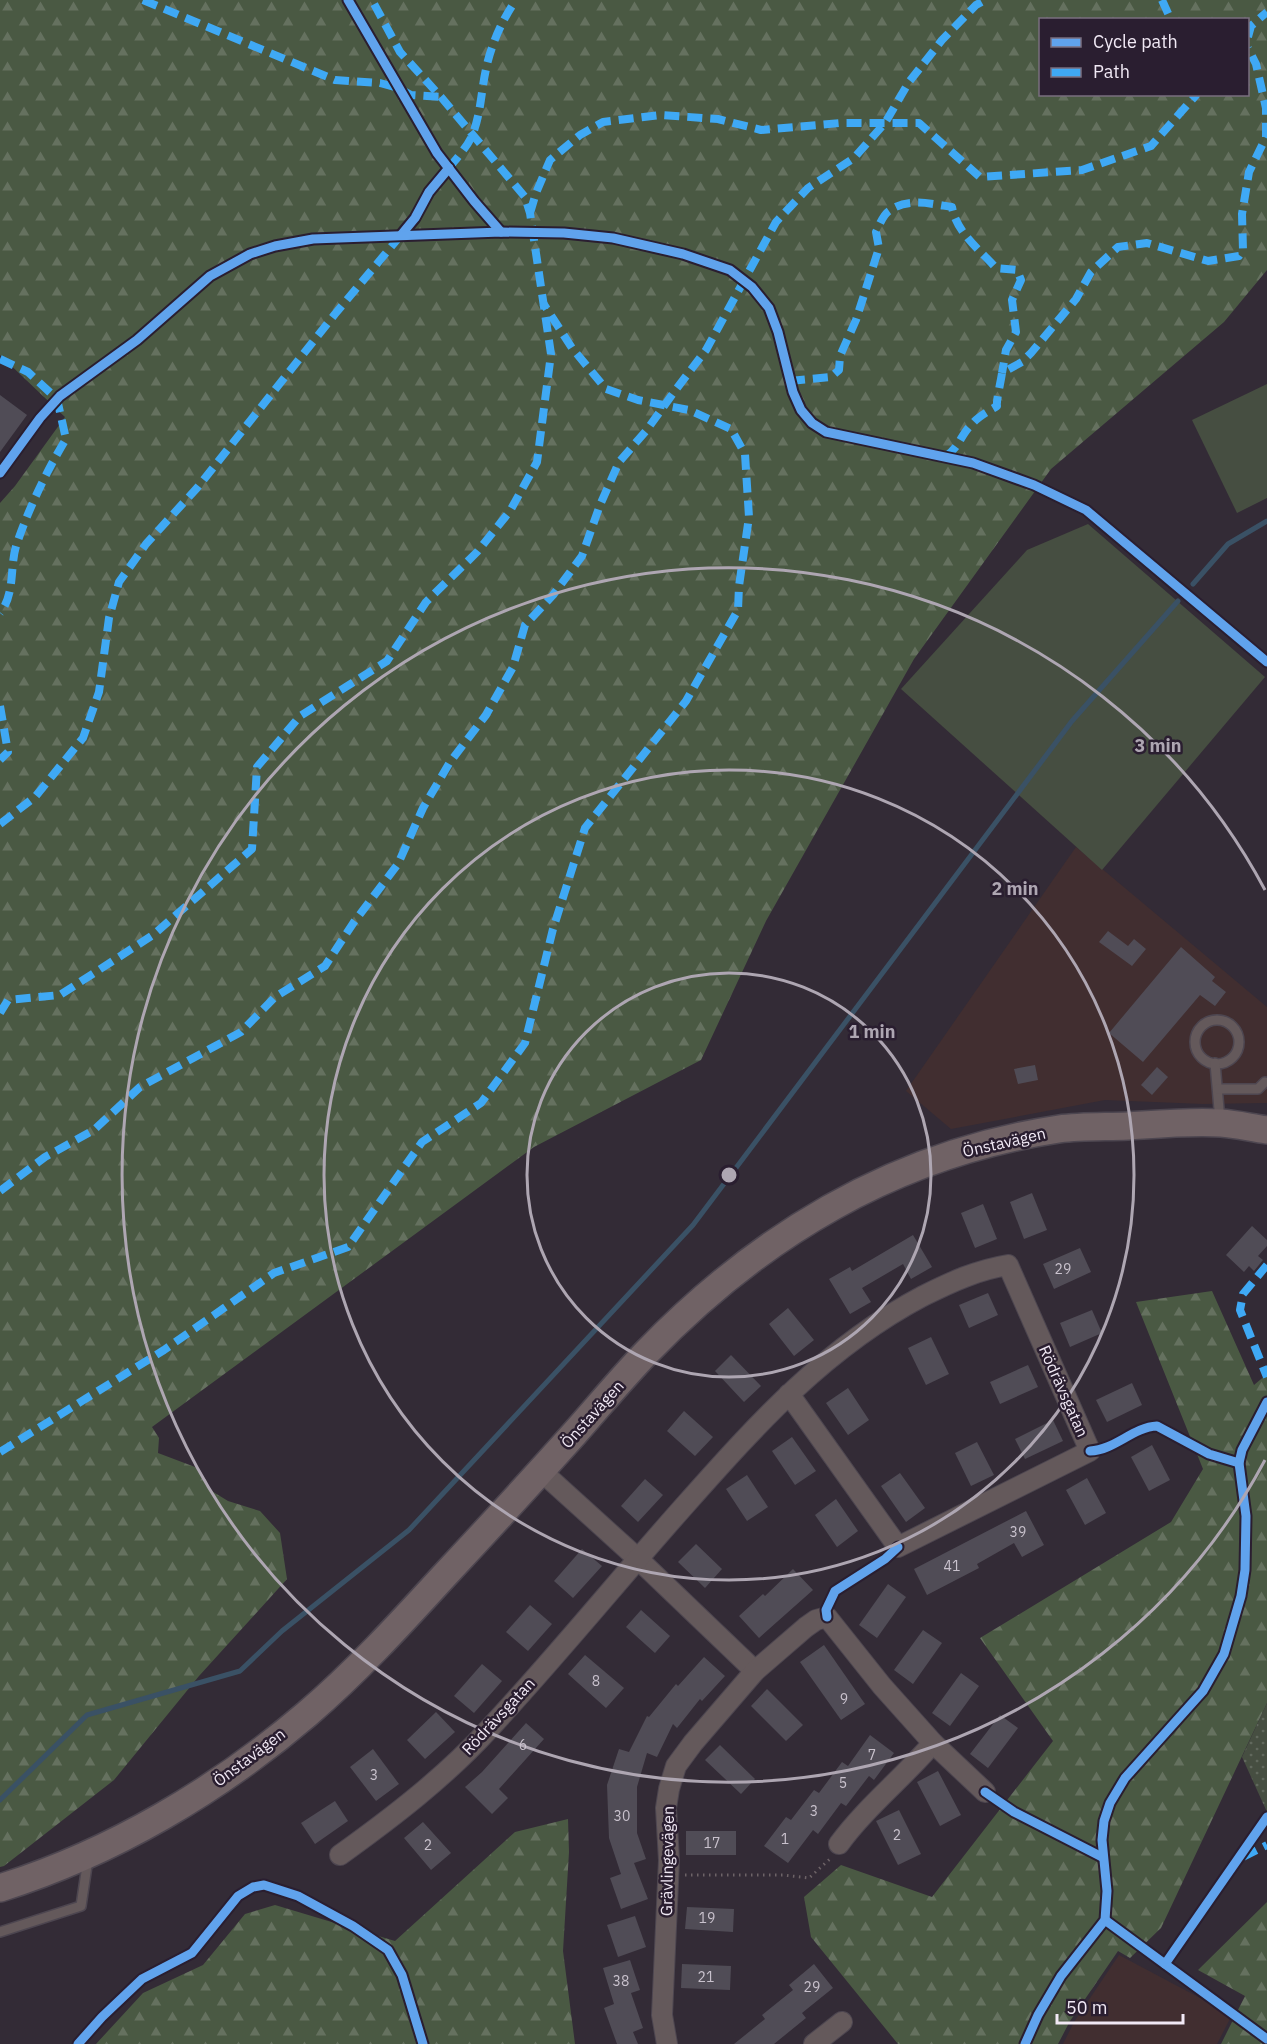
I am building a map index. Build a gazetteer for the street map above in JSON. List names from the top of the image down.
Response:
{
  "streets": {
    "street": ["Önstavägen", "Rödrävsgatan", "Grävlingevägen"]
  },
  "house_numbers": [
    "29",
    "39",
    "41",
    "8",
    "9",
    "6",
    "7",
    "3",
    "5",
    "3",
    "30",
    "2",
    "1",
    "17",
    "2",
    "19",
    "21",
    "38",
    "29"
  ],
  "legend": ["Cycle path", "Path"],
  "scale_bar": "50 m",
  "rings": ["3 min", "2 min", "1 min"]
}
